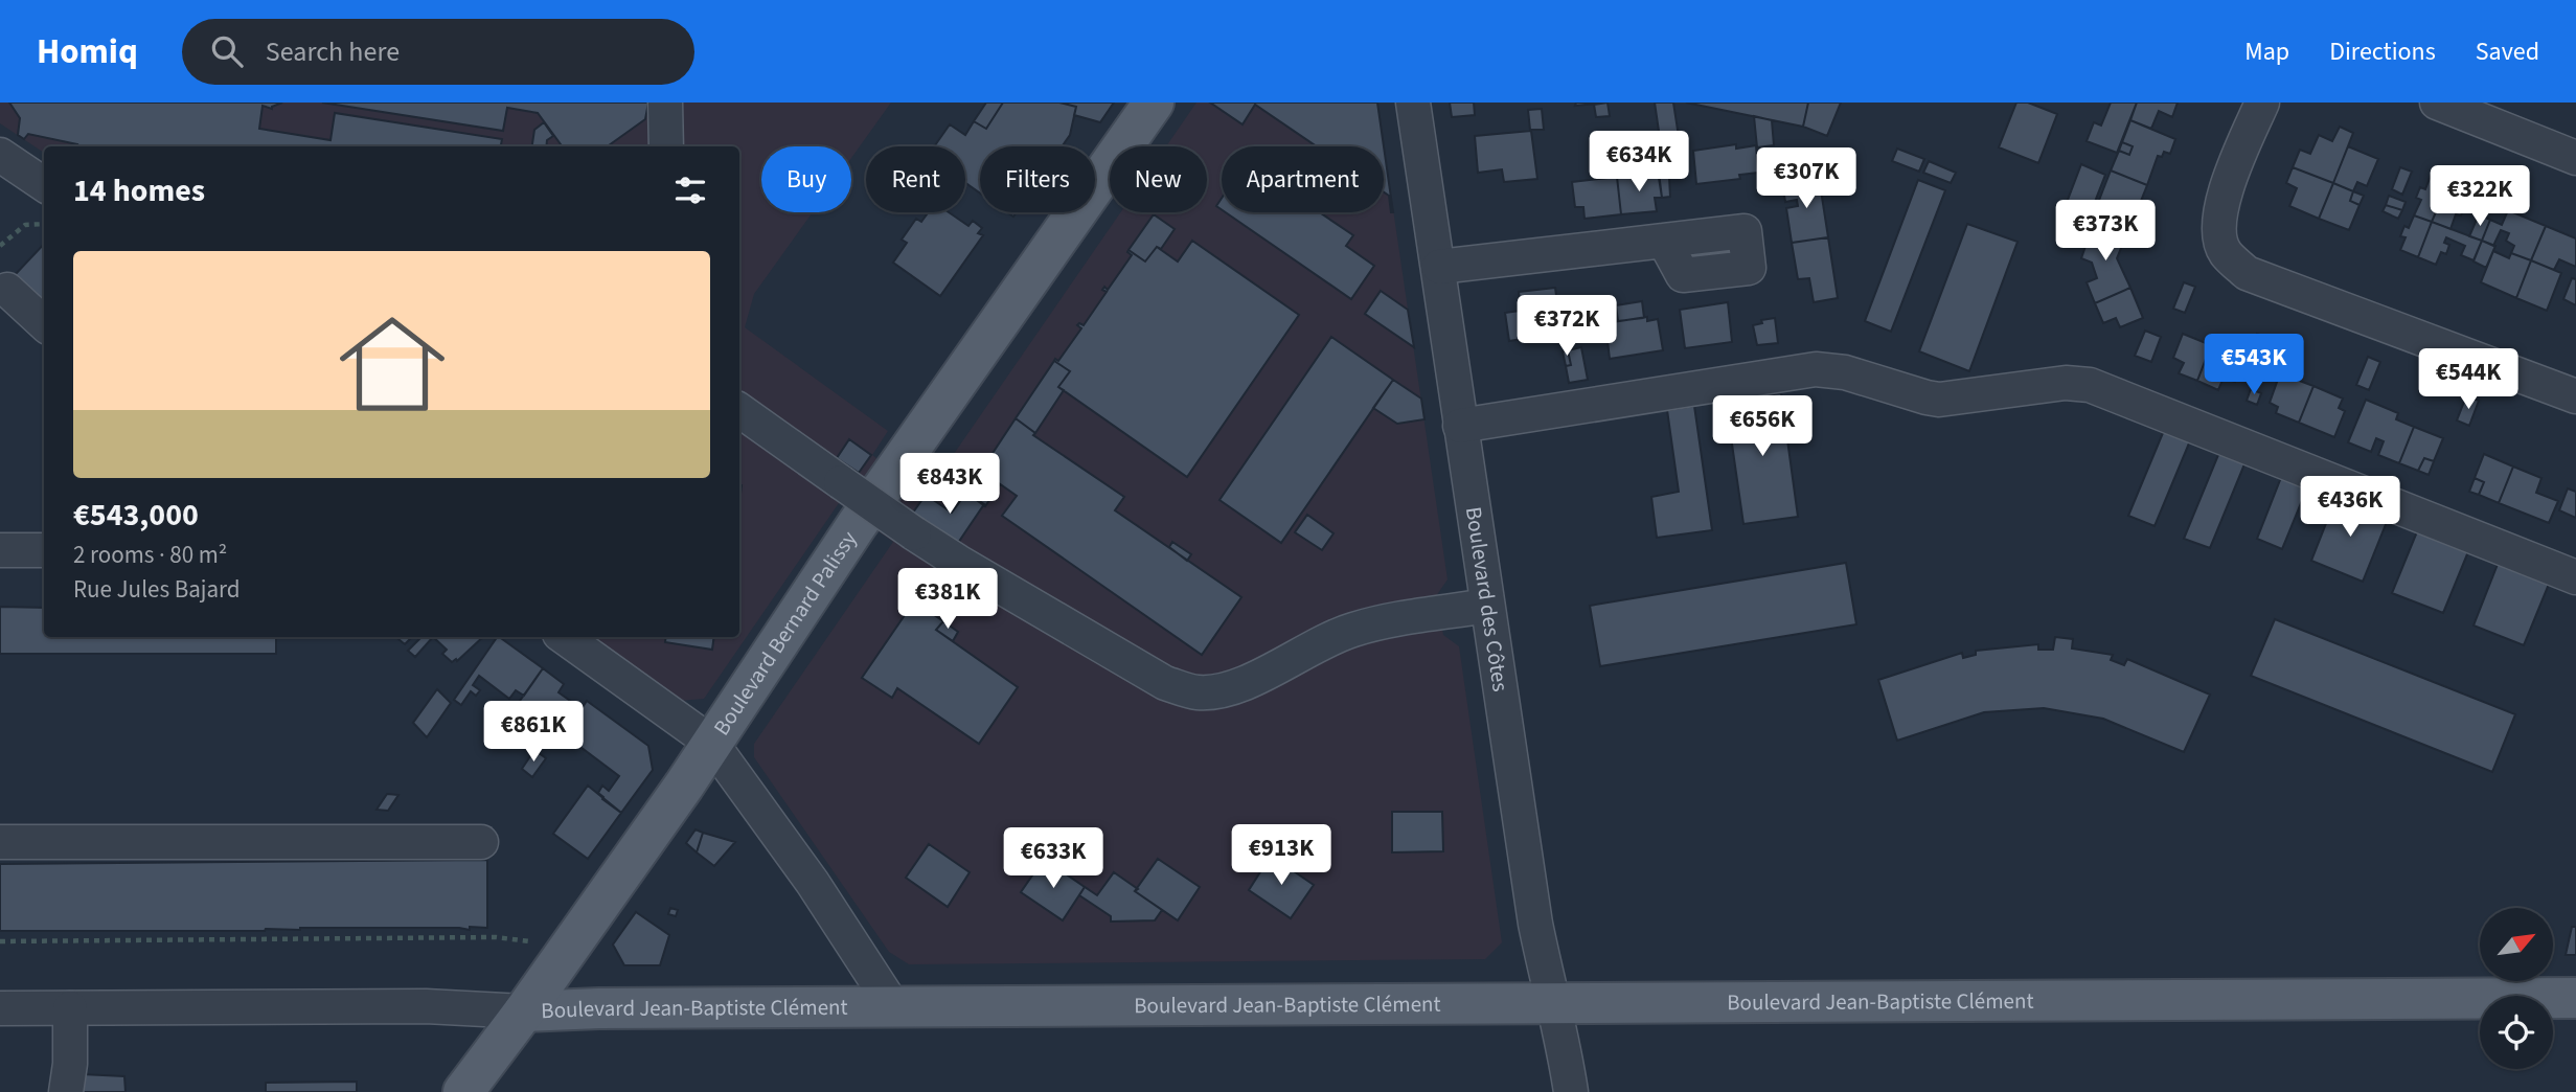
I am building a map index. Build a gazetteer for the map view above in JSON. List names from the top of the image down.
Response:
{
  "streets": {
    "main road": ["Boulevard Bernard Palissy", "Boulevard Jean-Baptiste Clément"],
    "street": ["Boulevard des Côtes"]
  },
  "crossings": [
    ["Boulevard des Côtes", "Boulevard Jean-Baptiste Clément"],
    ["Boulevard Bernard Palissy", "Boulevard Jean-Baptiste Clément"]
  ],
  "north": "top right",
  "page": {
    "header": "Homiq",
    "search": "Search here",
    "nav": ["Map", "Directions", "Saved"],
    "price": [
      "€634K",
      "€307K",
      "€322K",
      "€373K",
      "€372K",
      "€543K",
      "€544K",
      "€656K",
      "€843K",
      "€436K",
      "€381K",
      "€861K",
      "€913K",
      "€633K"
    ],
    "chip": [
      "Buy",
      "Rent",
      "Filters",
      "New",
      "Apartment"
    ],
    "heading": "14 homes",
    "list": [
      {
        "name": "€543,000",
        "note": "2 rooms · 80 m² · Rue Jules Bajard"
      }
    ]
  }
}
